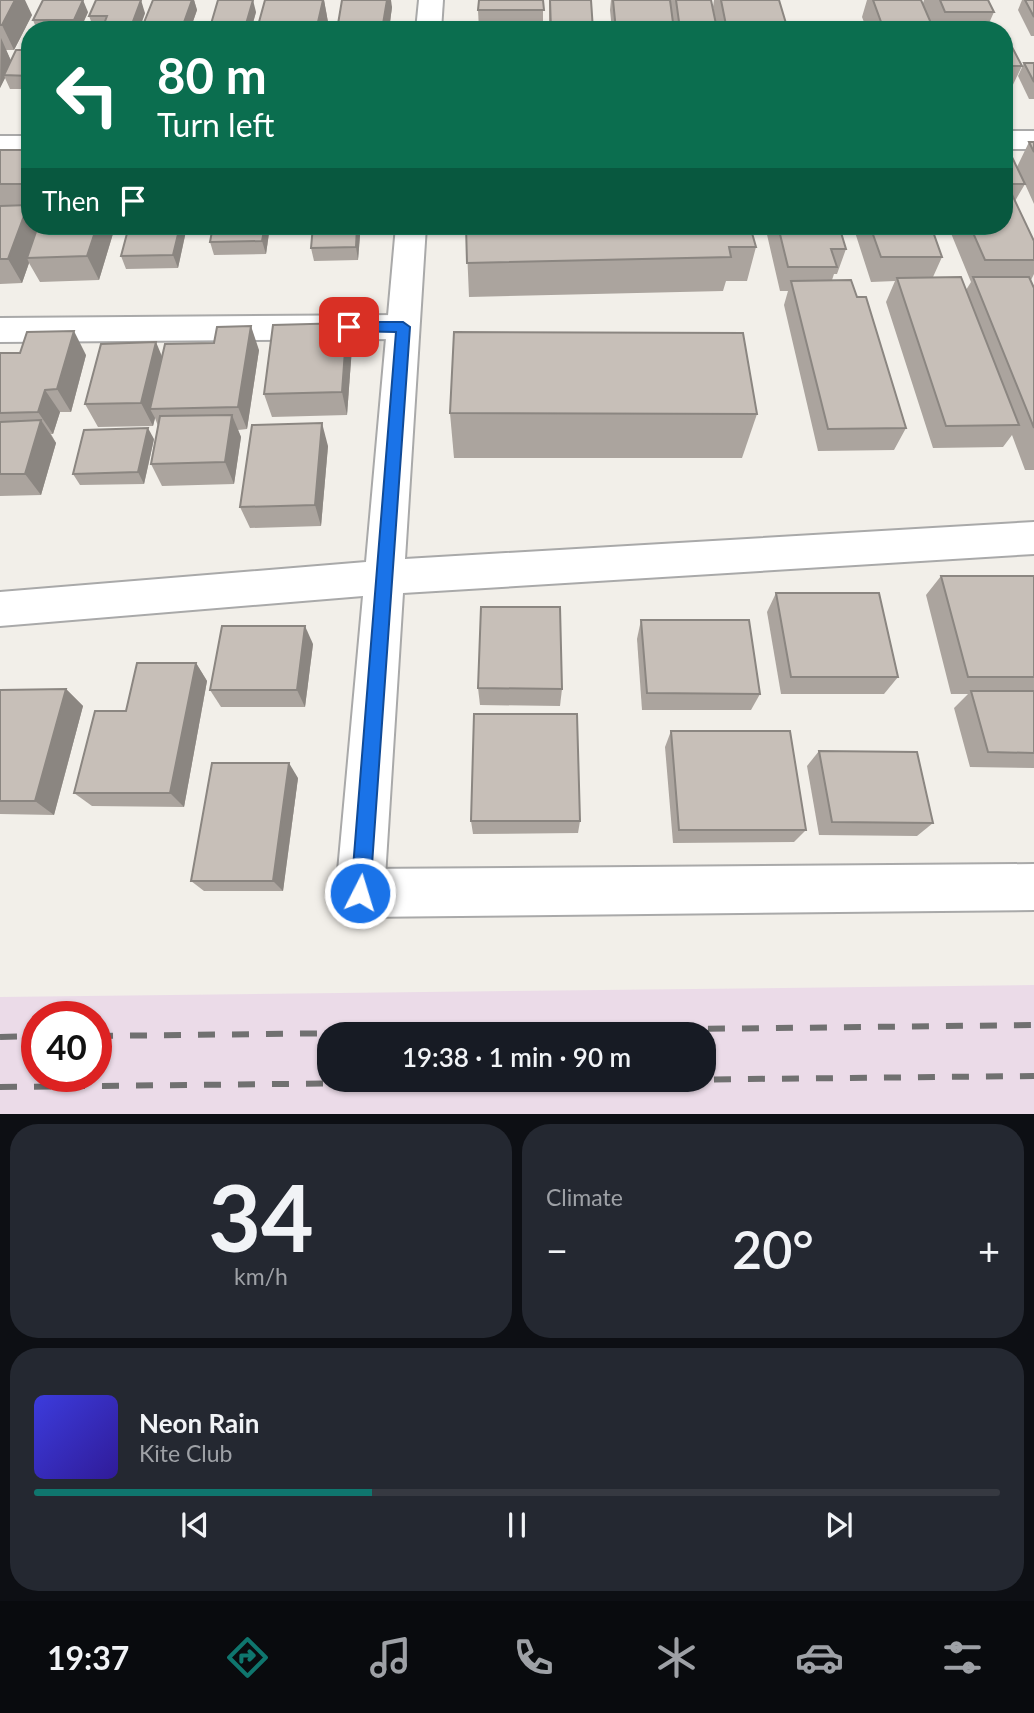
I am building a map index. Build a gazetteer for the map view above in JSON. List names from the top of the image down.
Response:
{
  "page": {
    "turn": ["80 m", "Turn left"],
    "then": "Then",
    "limit": "40",
    "trip": "19:38 · 1 min · 90 m",
    "tile": [
      ["34", "km/h"],
      "Climate"
    ],
    "heat": ["−", "20°", "+"],
    "song": ["Neon Rain", "Kite Club"],
    "tabs": "19:37"
  }
}
